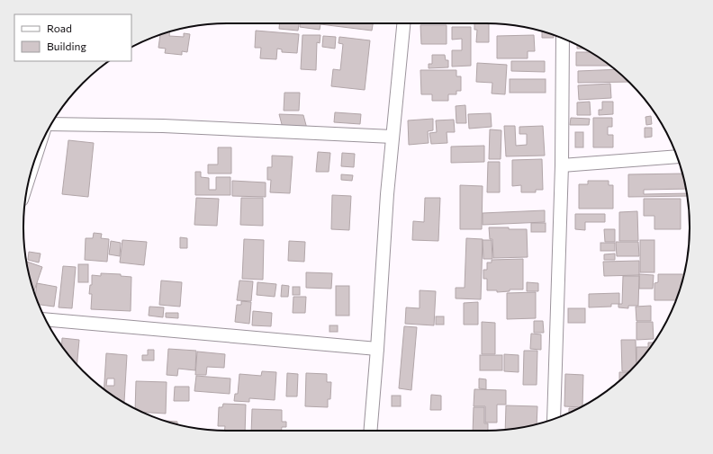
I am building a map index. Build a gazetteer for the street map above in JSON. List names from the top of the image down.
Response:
{
  "legend": ["Road", "Building"]
}
